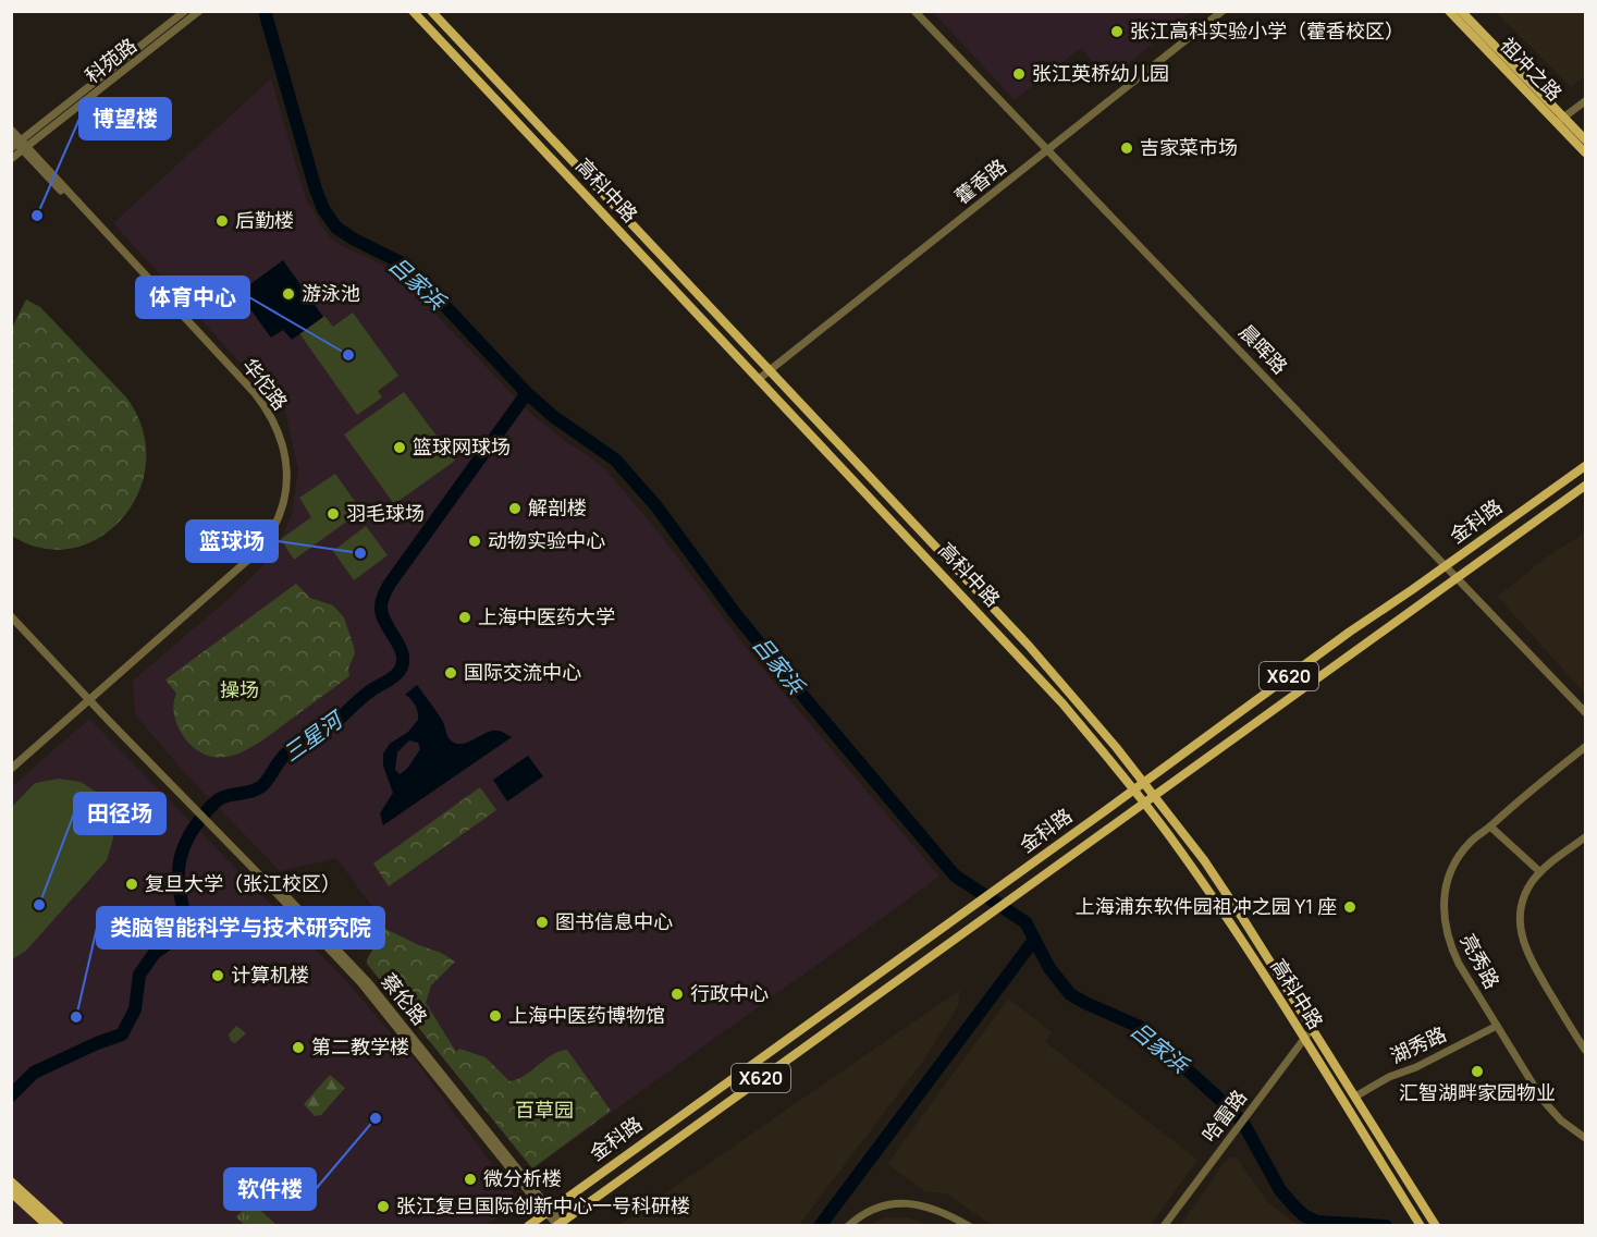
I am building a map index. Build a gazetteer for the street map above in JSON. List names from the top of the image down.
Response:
{
  "streets": {
    "main road": [
      "祖冲之路",
      "高科中路",
      "金科路",
      "X620"
    ],
    "street": [
      "科苑路",
      "藿香路",
      "晨晖路",
      "华佗路",
      "亮秀路",
      "蔡伦路",
      "湖秀路",
      "哈雷路"
    ]
  },
  "crossings": [
    ["科苑路", "华佗路"],
    ["藿香路", "高科中路"],
    ["藿香路", "晨晖路"],
    ["高科中路", "金科路"],
    ["高科中路", "湖秀路"],
    ["高科中路", "哈雷路"],
    ["晨晖路", "金科路"],
    ["华佗路", "蔡伦路"],
    ["金科路", "蔡伦路"],
    ["亮秀路", "湖秀路"]
  ],
  "water": ["吕家浜", "三星河"],
  "parks": ["操场", "百草园"],
  "places": [
    "张江高科实验小学（藿香校区）",
    "张江英桥幼儿园",
    "吉家菜市场",
    "博望楼",
    "后勤楼",
    "游泳池",
    "体育中心",
    "篮球网球场",
    "解剖楼",
    "羽毛球场",
    "动物实验中心",
    "篮球场",
    "上海中医药大学",
    "国际交流中心",
    "复旦大学（张江校区）",
    "田径场",
    "上海浦东软件园祖冲之园 Y1 座",
    "图书信息中心",
    "计算机楼",
    "行政中心",
    "上海中医药博物馆",
    "类脑智能科学与技术研究院",
    "第二教学楼",
    "汇智湖畔家园物业",
    "软件楼",
    "微分析楼",
    "张江复旦国际创新中心一号科研楼"
  ]
}
